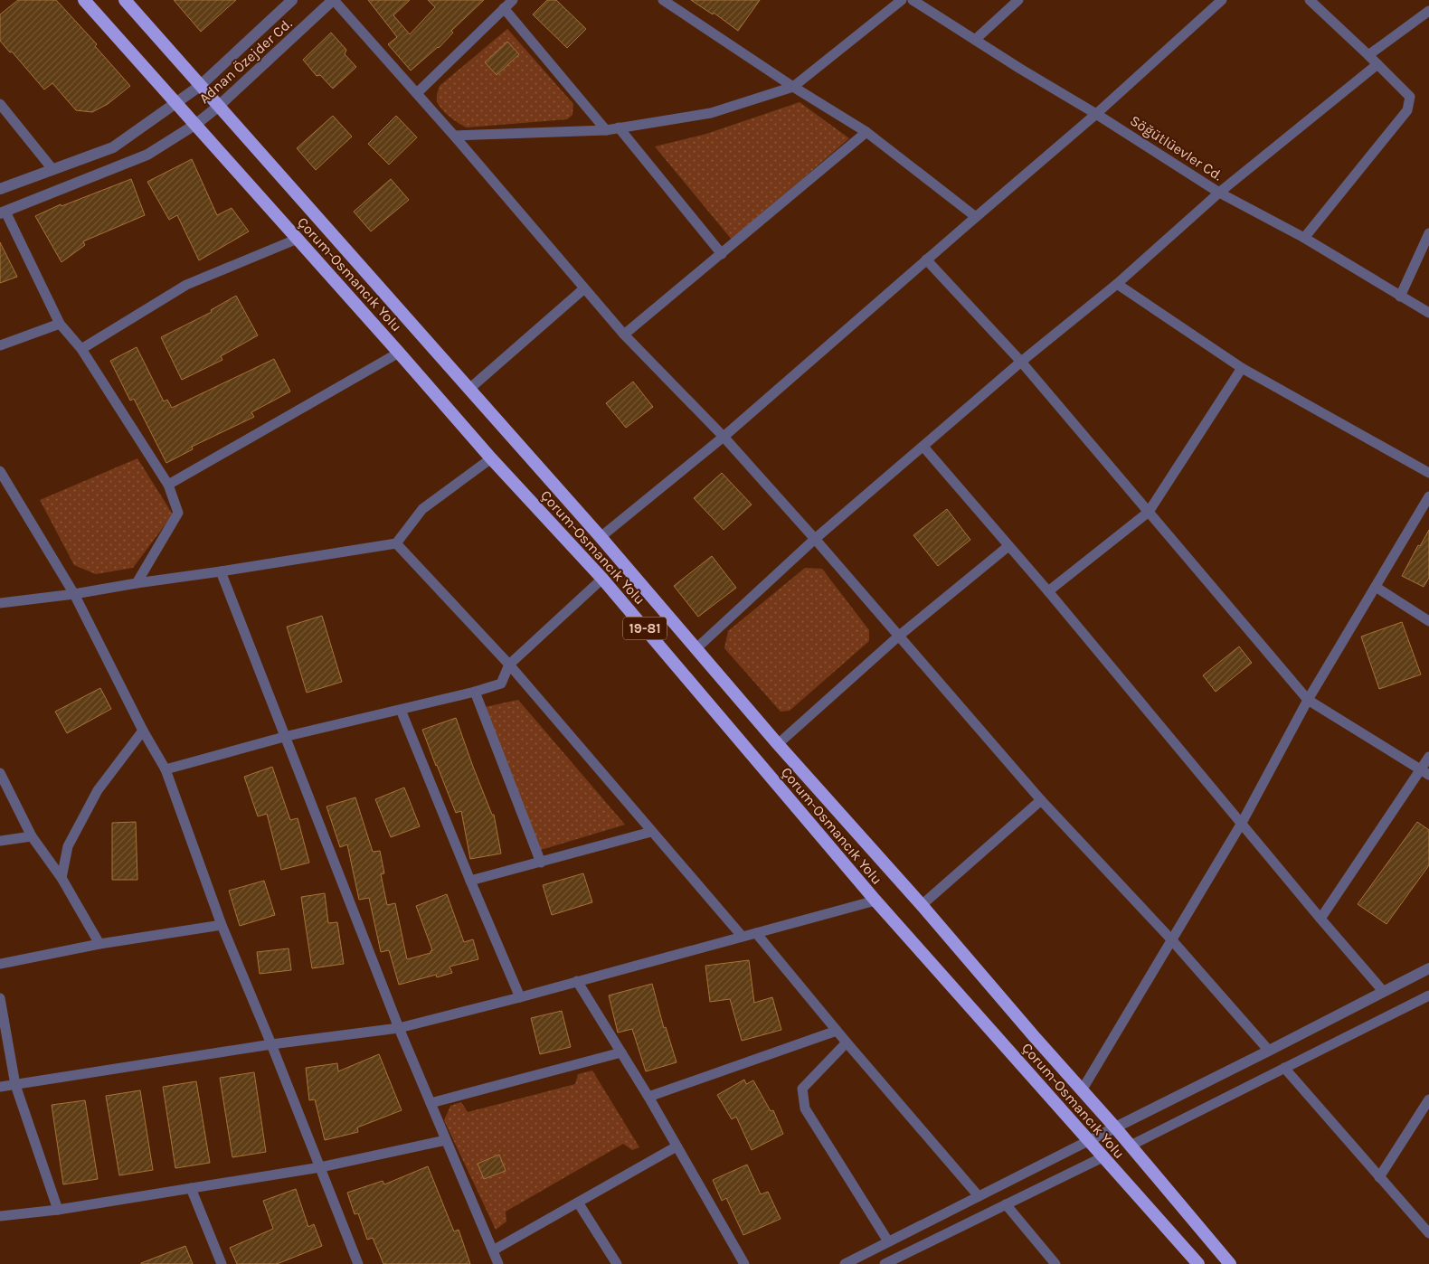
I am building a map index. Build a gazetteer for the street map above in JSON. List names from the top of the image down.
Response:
{
  "streets": {
    "highway": ["Çorum-Osmancık Yolu", "19-81"],
    "street": ["Adnan Özejder Cd.", "Söğütlüevler Cd."]
  },
  "crossings": [
    ["Adnan Özejder Cd.", "Çorum-Osmancık Yolu"]
  ]
}
